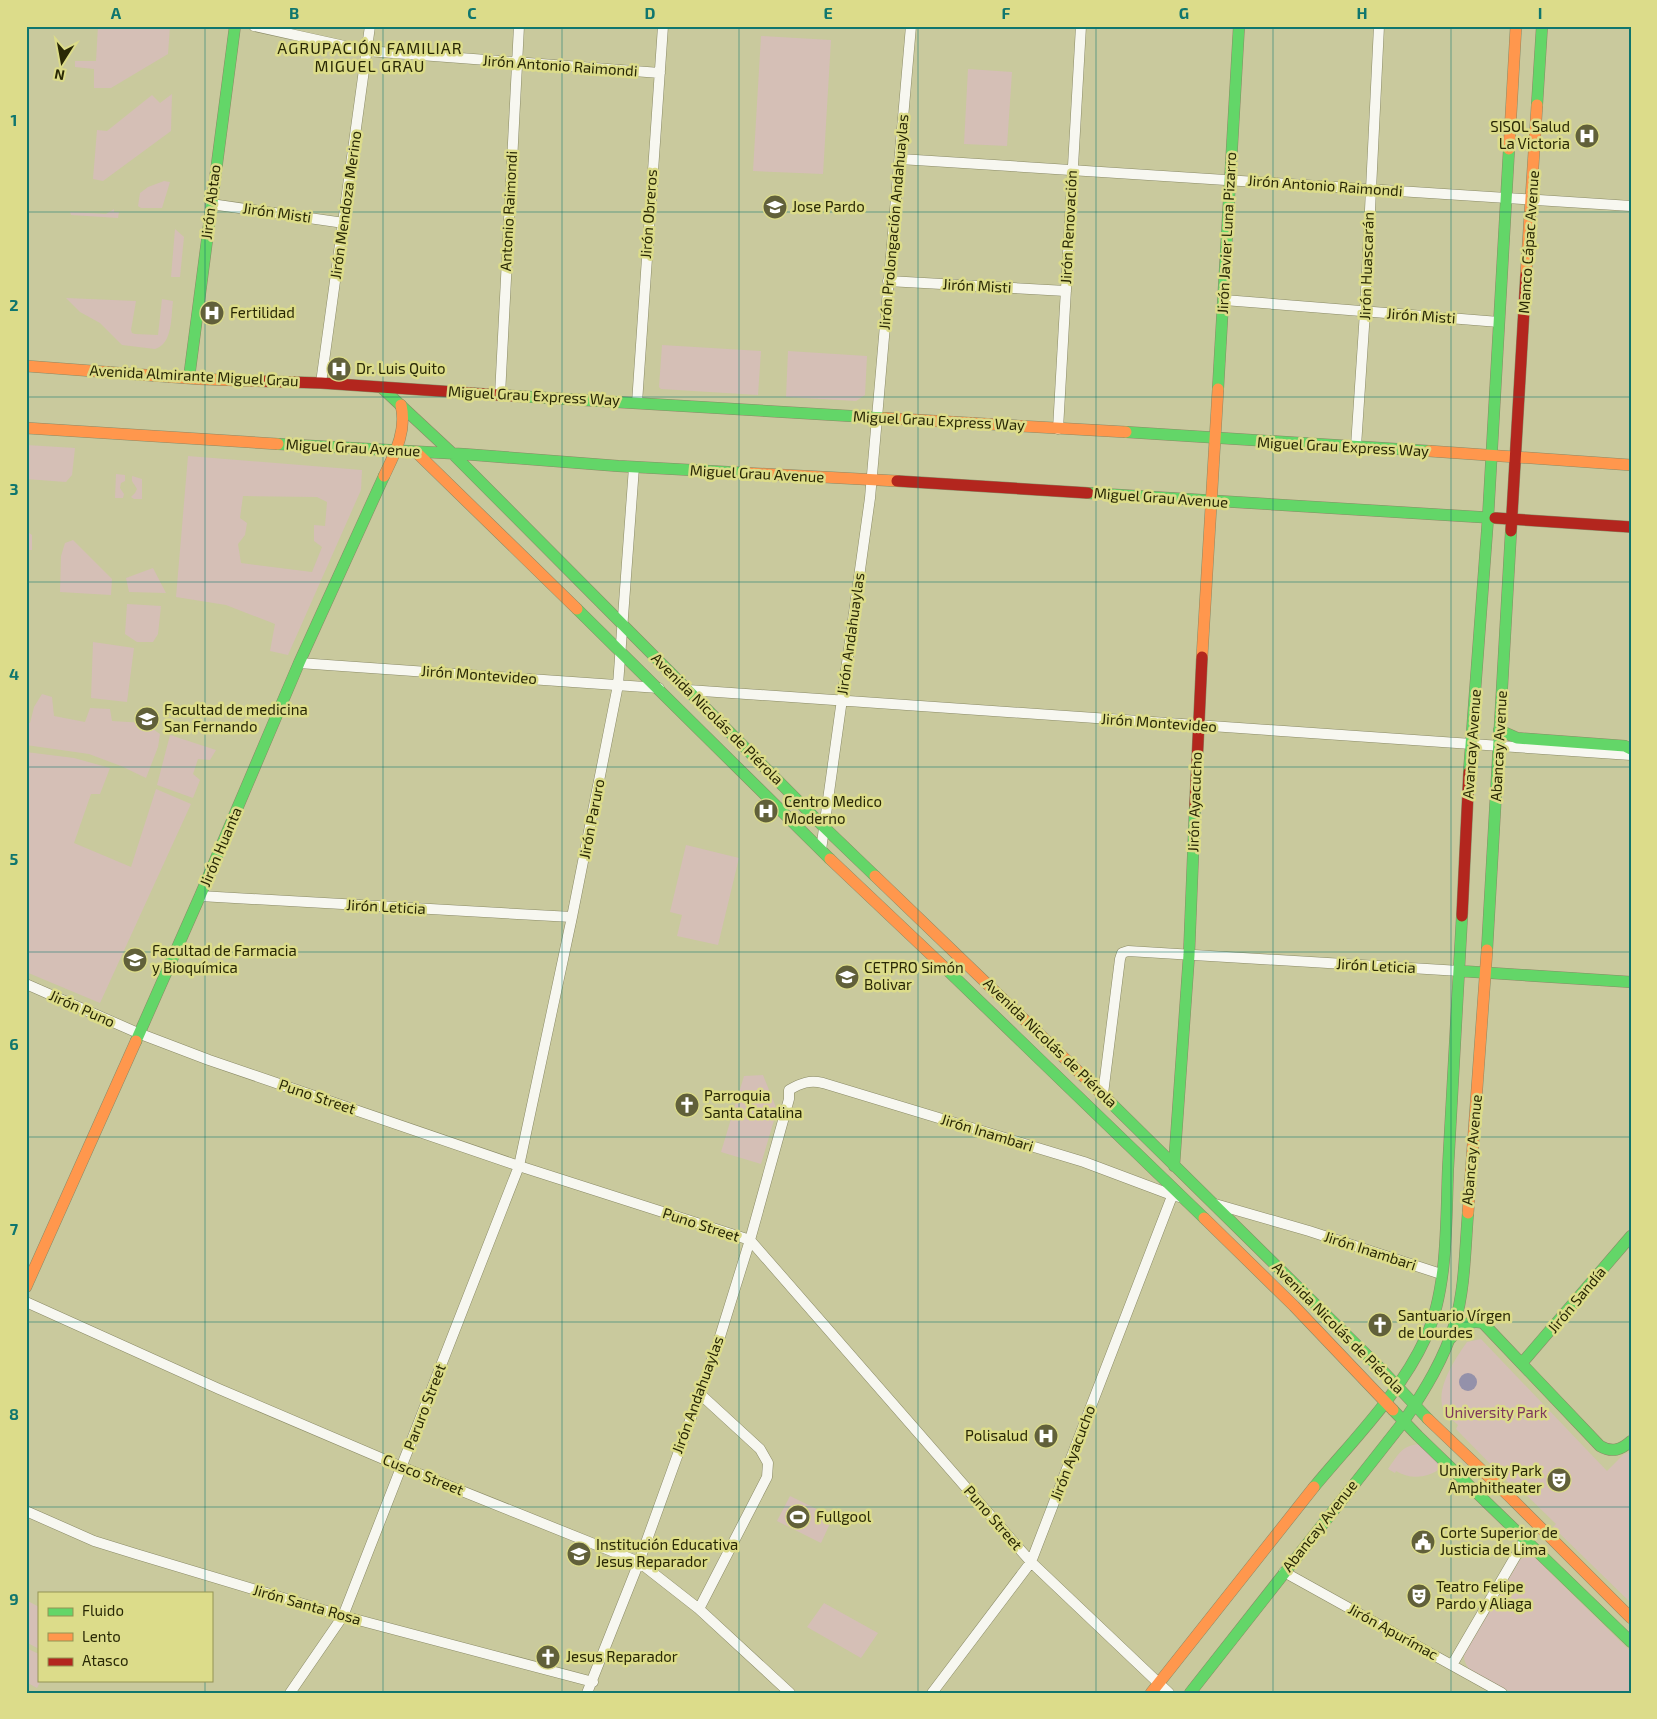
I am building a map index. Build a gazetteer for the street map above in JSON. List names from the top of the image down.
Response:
{
  "streets": {
    "main road": [
      "Jirón Abtao",
      "Jirón Javier Luna Pizarro",
      "Manco Cápac Avenue",
      "Avenida Almirante Miguel Grau",
      "Miguel Grau Express Way",
      "Miguel Grau Avenue",
      "Avenida Nicolás de Piérola",
      "Avancay Avenue",
      "Abancay Avenue",
      "Jirón Ayacucho",
      "Jirón Huanta",
      "Jirón Leticia",
      "Jirón Sandía"
    ],
    "street": [
      "Jirón Antonio Raimondi",
      "Jirón Mendoza Merino",
      "Antonio Raimondi",
      "Jirón Misti",
      "Jirón Obreros",
      "Jirón Prolongación Andahuaylas",
      "Jirón Renovación",
      "Jirón Huascarán",
      "Jirón Andahuaylas",
      "Jirón Montevideo",
      "Jirón Paruro",
      "Jirón Puno",
      "Puno Street",
      "Jirón Inambari",
      "Paruro Street",
      "Cusco Street",
      "Jirón Santa Rosa",
      "Jirón Apurímac"
    ]
  },
  "crossings": [
    ["Jirón Antonio Raimondi", "Jirón Mendoza Merino"],
    ["Jirón Antonio Raimondi", "Antonio Raimondi"],
    ["Jirón Antonio Raimondi", "Jirón Obreros"],
    ["Jirón Antonio Raimondi", "Jirón Prolongación Andahuaylas"],
    ["Jirón Antonio Raimondi", "Jirón Renovación"],
    ["Jirón Antonio Raimondi", "Jirón Javier Luna Pizarro"],
    ["Jirón Antonio Raimondi", "Manco Cápac Avenue"],
    ["Jirón Antonio Raimondi", "Jirón Huascarán"],
    ["Jirón Abtao", "Jirón Misti"],
    ["Jirón Abtao", "Avenida Almirante Miguel Grau"],
    ["Jirón Mendoza Merino", "Jirón Misti"],
    ["Jirón Mendoza Merino", "Avenida Almirante Miguel Grau"],
    ["Antonio Raimondi", "Miguel Grau Express Way"],
    ["Jirón Misti", "Jirón Prolongación Andahuaylas"],
    ["Jirón Misti", "Jirón Renovación"],
    ["Jirón Misti", "Jirón Javier Luna Pizarro"],
    ["Jirón Misti", "Manco Cápac Avenue"],
    ["Jirón Misti", "Jirón Huascarán"],
    ["Jirón Obreros", "Miguel Grau Express Way"],
    ["Jirón Prolongación Andahuaylas", "Miguel Grau Express Way"],
    ["Jirón Prolongación Andahuaylas", "Jirón Andahuaylas"],
    ["Jirón Renovación", "Miguel Grau Express Way"],
    ["Jirón Javier Luna Pizarro", "Miguel Grau Express Way"],
    ["Jirón Javier Luna Pizarro", "Jirón Ayacucho"],
    ["Manco Cápac Avenue", "Miguel Grau Express Way"],
    ["Manco Cápac Avenue", "Avancay Avenue"],
    ["Manco Cápac Avenue", "Abancay Avenue"],
    ["Jirón Huascarán", "Miguel Grau Express Way"],
    ["Avenida Almirante Miguel Grau", "Miguel Grau Express Way"],
    ["Avenida Almirante Miguel Grau", "Avenida Nicolás de Piérola"],
    ["Miguel Grau Express Way", "Jirón Andahuaylas"],
    ["Miguel Grau Express Way", "Avenida Nicolás de Piérola"],
    ["Miguel Grau Express Way", "Jirón Ayacucho"],
    ["Miguel Grau Avenue", "Jirón Andahuaylas"],
    ["Miguel Grau Avenue", "Avenida Nicolás de Piérola"],
    ["Miguel Grau Avenue", "Avancay Avenue"],
    ["Miguel Grau Avenue", "Jirón Ayacucho"],
    ["Miguel Grau Avenue", "Jirón Paruro"],
    ["Miguel Grau Avenue", "Jirón Huanta"],
    ["Jirón Andahuaylas", "Jirón Montevideo"],
    ["Jirón Andahuaylas", "Avenida Nicolás de Piérola"],
    ["Jirón Andahuaylas", "Puno Street"],
    ["Jirón Andahuaylas", "Jirón Inambari"],
    ["Jirón Andahuaylas", "Cusco Street"],
    ["Jirón Andahuaylas", "Jirón Santa Rosa"],
    ["Jirón Montevideo", "Avenida Nicolás de Piérola"],
    ["Jirón Montevideo", "Avancay Avenue"],
    ["Jirón Montevideo", "Abancay Avenue"],
    ["Jirón Montevideo", "Jirón Ayacucho"],
    ["Jirón Montevideo", "Jirón Paruro"],
    ["Jirón Montevideo", "Jirón Huanta"],
    ["Avenida Nicolás de Piérola", "Abancay Avenue"],
    ["Avenida Nicolás de Piérola", "Jirón Ayacucho"],
    ["Avenida Nicolás de Piérola", "Jirón Paruro"],
    ["Avenida Nicolás de Piérola", "Jirón Huanta"],
    ["Avenida Nicolás de Piérola", "Jirón Leticia"],
    ["Avenida Nicolás de Piérola", "Jirón Inambari"],
    ["Avancay Avenue", "Abancay Avenue"],
    ["Avancay Avenue", "Jirón Leticia"],
    ["Abancay Avenue", "Jirón Leticia"],
    ["Abancay Avenue", "Puno Street"],
    ["Abancay Avenue", "Jirón Inambari"],
    ["Abancay Avenue", "Jirón Apurímac"],
    ["Jirón Ayacucho", "Jirón Leticia"],
    ["Jirón Ayacucho", "Puno Street"],
    ["Jirón Ayacucho", "Jirón Inambari"],
    ["Jirón Paruro", "Jirón Leticia"],
    ["Jirón Paruro", "Puno Street"],
    ["Jirón Paruro", "Paruro Street"],
    ["Jirón Huanta", "Jirón Leticia"],
    ["Jirón Huanta", "Jirón Puno"],
    ["Jirón Huanta", "Puno Street"],
    ["Jirón Puno", "Puno Street"],
    ["Puno Street", "Paruro Street"],
    ["Paruro Street", "Cusco Street"],
    ["Paruro Street", "Jirón Santa Rosa"]
  ],
  "districts": ["AGRUPACIÓN FAMILIAR MIGUEL GRAU"],
  "parks": ["University Park"],
  "places": {
    "hospital": [
      "SISOL Salud La Victoria",
      "Fertilidad",
      "Dr. Luis Quito",
      "Centro Medico Moderno",
      "Polisalud"
    ],
    "school or university": [
      "Jose Pardo",
      "Facultad de medicina San Fernando",
      "Facultad de Farmacia y Bioquímica",
      "CETPRO Simón Bolivar",
      "Institución Educativa Jesus Reparador"
    ],
    "church": ["Parroquia Santa Catalina", "Santuario Vírgen de Lourdes", "Jesus Reparador"],
    "theatre": ["University Park Amphitheater", "Teatro Felipe Pardo y Aliaga"],
    "sports": ["Fullgool"],
    "public building": ["Corte Superior de Justicia de Lima"]
  },
  "legend": ["Fluido", "Lento", "Atasco"],
  "north": "bottom",
  "grid": {
    "columns": [
      "A",
      "B",
      "C",
      "D",
      "E",
      "F",
      "G",
      "H",
      "I"
    ],
    "rows": [
      "1",
      "2",
      "3",
      "4",
      "5",
      "6",
      "7",
      "8",
      "9"
    ]
  }
}
